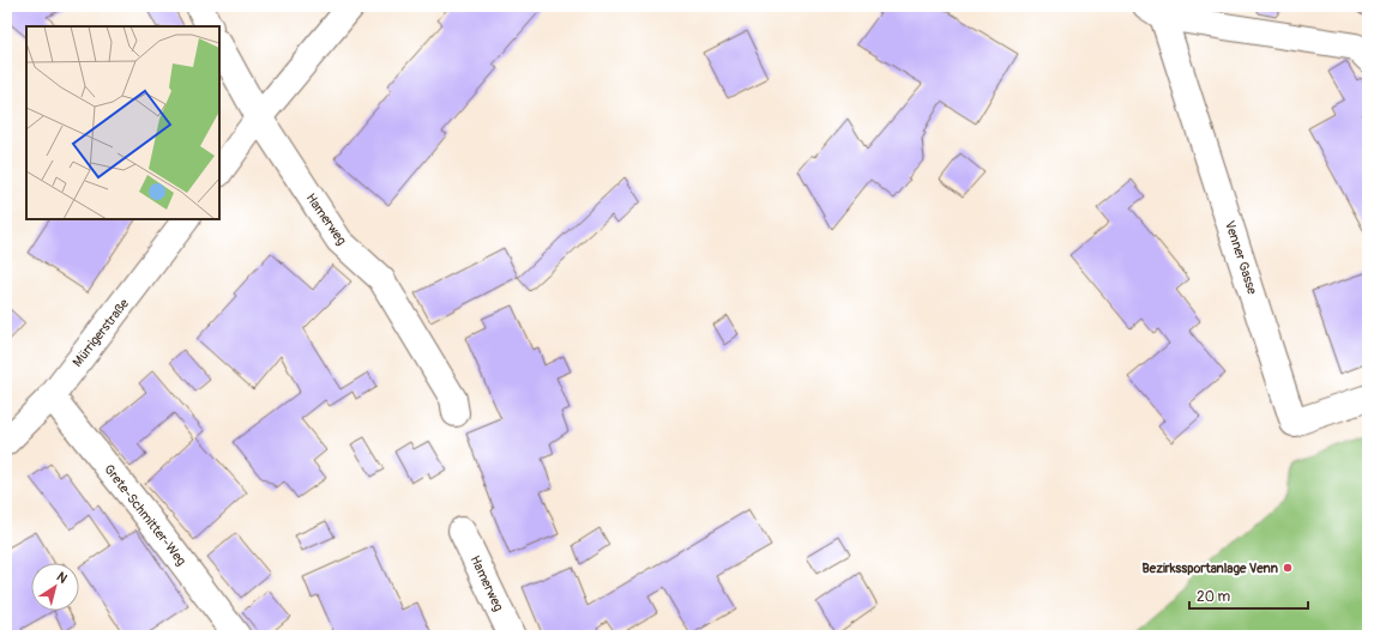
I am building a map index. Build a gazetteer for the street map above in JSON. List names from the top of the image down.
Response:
{
  "streets": {
    "street": [
      "Hamerweg",
      "Venner Gasse",
      "Mürrigerstraße",
      "Grete-Schmitter-Weg"
    ]
  },
  "crossings": [
    ["Mürrigerstraße", "Grete-Schmitter-Weg"]
  ],
  "places": ["Bezirkssportanlage Venn"],
  "scale_bar": "20 m",
  "north": "top right"
}
